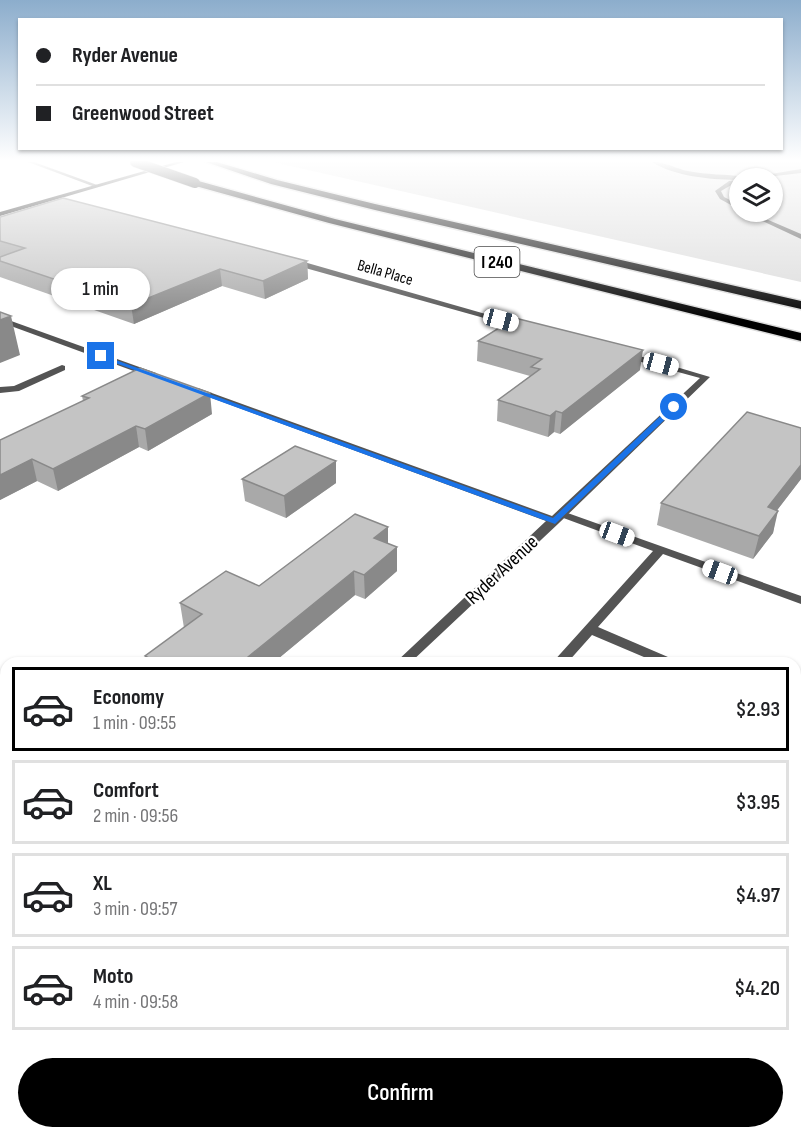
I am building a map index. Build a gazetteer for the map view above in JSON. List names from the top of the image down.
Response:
{
  "streets": {
    "highway": ["I 240"],
    "street": ["Bella Place", "Ryder Avenue"]
  },
  "page": {
    "banner": ["Ryder Avenue", "Greenwood Street"],
    "bubble": "1 min",
    "list": [
      {
        "name": "Economy",
        "note": "1 min · 09:55",
        "value": "$2.93"
      },
      {
        "name": "Comfort",
        "note": "2 min · 09:56",
        "value": "$3.95"
      },
      {
        "name": "XL",
        "note": "3 min · 09:57",
        "value": "$4.97"
      },
      {
        "name": "Moto",
        "note": "4 min · 09:58",
        "value": "$4.20"
      }
    ],
    "buttons": "Confirm"
  }
}
